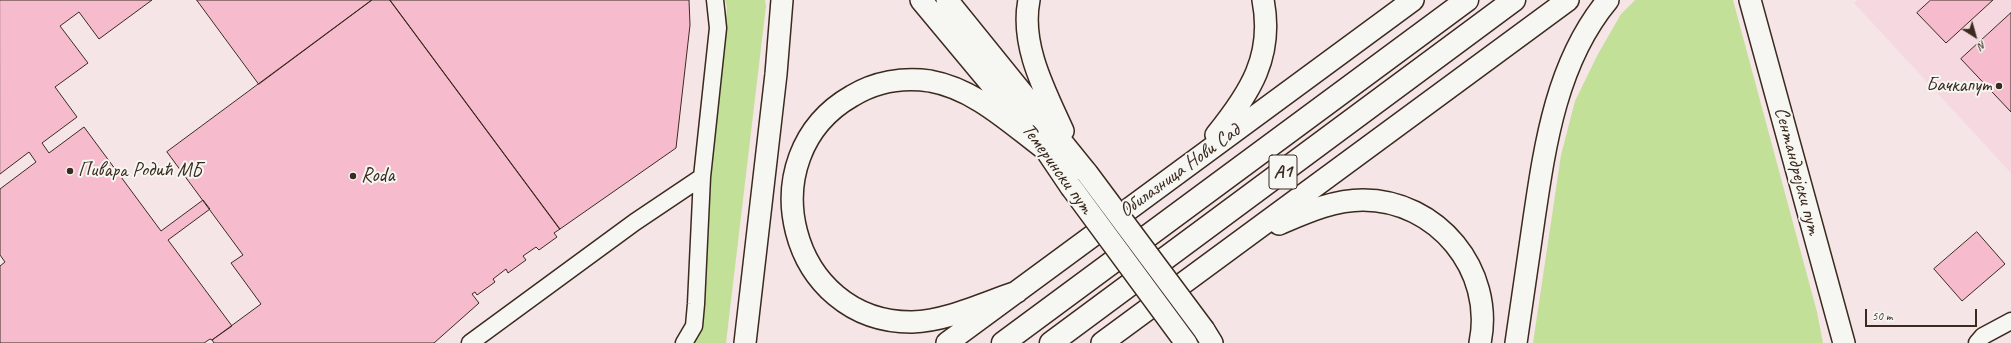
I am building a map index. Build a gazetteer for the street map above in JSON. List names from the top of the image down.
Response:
{
  "streets": {
    "highway": ["A1"],
    "main road": ["Темерински пут", "Обилазница Нови Сад", "Сентандрејски пут"]
  },
  "places": ["Бачкапут", "Пивара Родић МБ", "Roda"],
  "scale_bar": "50 m",
  "north": "bottom right"
}
